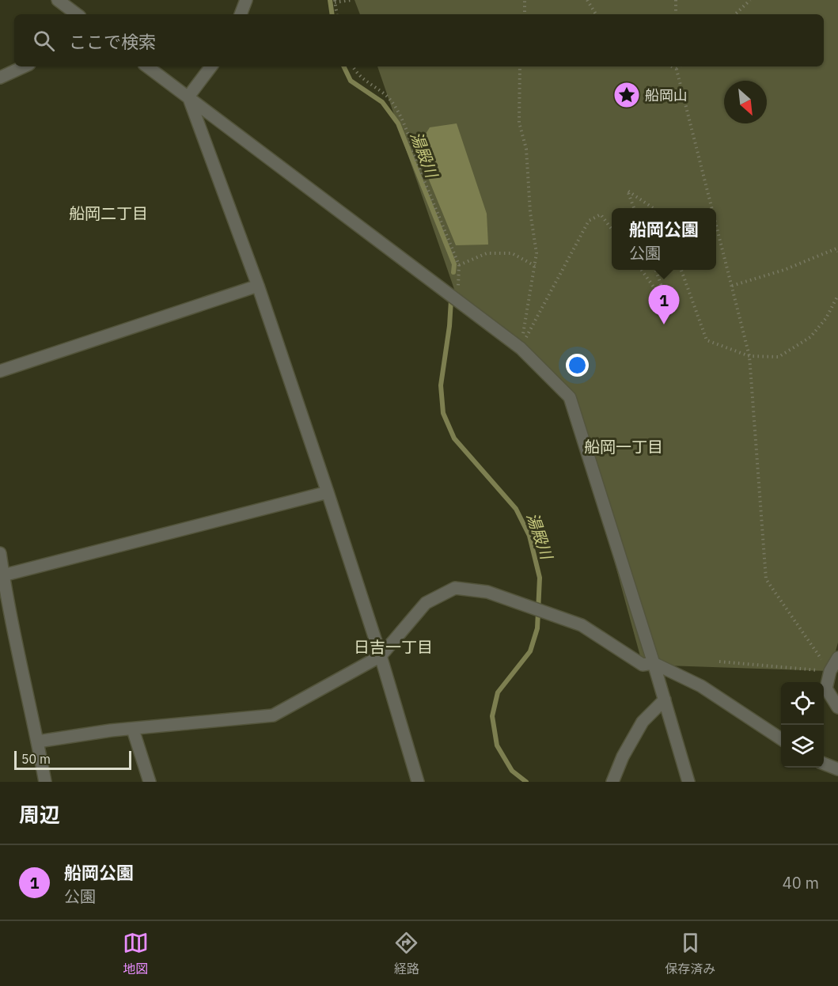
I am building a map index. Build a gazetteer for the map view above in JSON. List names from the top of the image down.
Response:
{
  "districts": ["船岡二丁目", "船岡一丁目", "日吉一丁目"],
  "water": ["湯殿川"],
  "places": {
    "place": ["船岡山"]
  },
  "scale_bar": "50 m",
  "north": "bottom right",
  "page": {
    "search": "ここで検索",
    "popup": ["船岡公園", "公園"],
    "pins": "1",
    "scale": "50 m",
    "heading": "周辺",
    "list": [
      {
        "mark": "1",
        "name": "船岡公園",
        "note": "公園",
        "value": "40 m"
      }
    ],
    "nav": ["地図", "経路", "保存済み"]
  }
}
